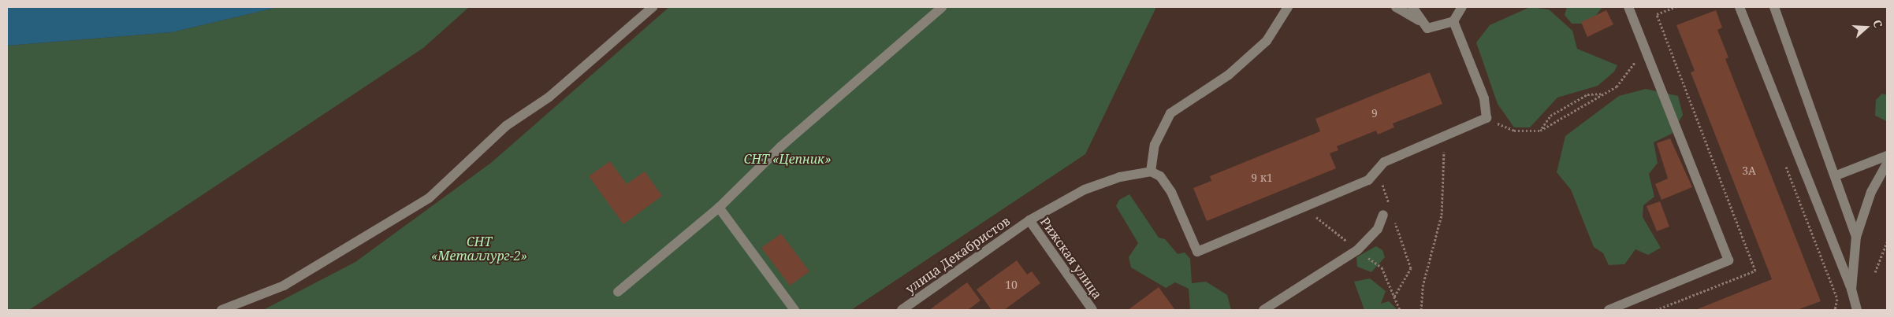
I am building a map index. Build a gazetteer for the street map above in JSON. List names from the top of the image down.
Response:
{
  "streets": {
    "street": ["улица Декабристов", "Рижская улица"]
  },
  "crossings": [
    ["улица Декабристов", "Рижская улица"]
  ],
  "parks": ["СНТ «Цепник»", "СНТ «Металлург-2»"],
  "house_numbers": [
    "9",
    "3А",
    "9 к1",
    "10"
  ],
  "north": "right"
}
